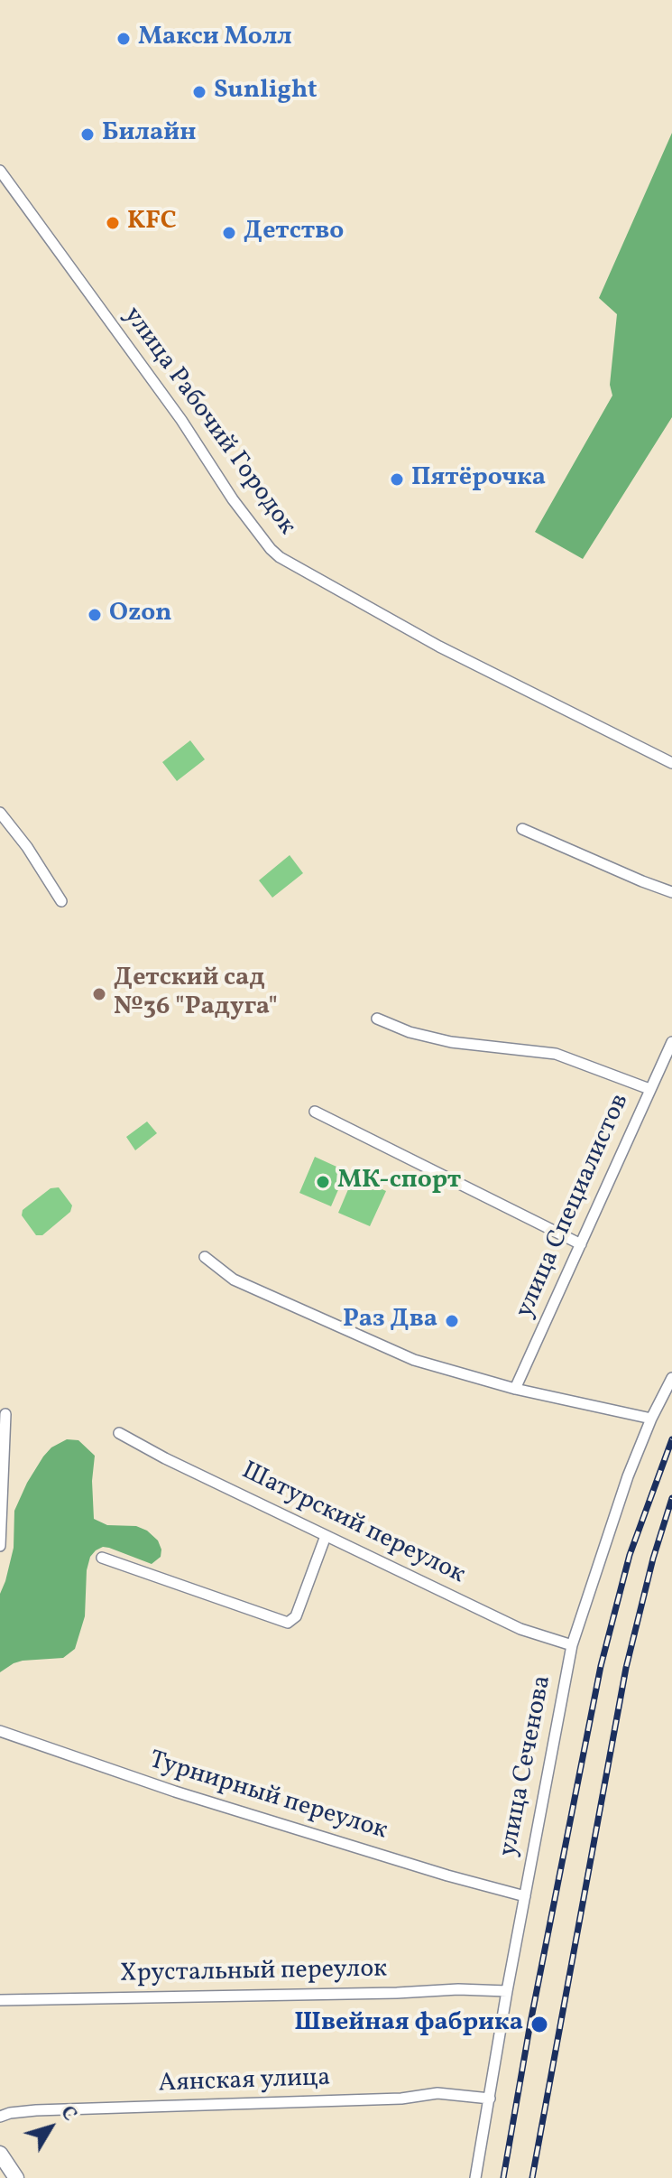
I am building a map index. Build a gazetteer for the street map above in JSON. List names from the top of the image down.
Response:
{
  "streets": {
    "street": [
      "улица Рабочий Городок",
      "улица Специалистов",
      "Шатурский переулок",
      "улица Сеченова",
      "Турнирный переулок",
      "Хрустальный переулок",
      "Аянская улица"
    ]
  },
  "crossings": [
    ["Шатурский переулок", "улица Сеченова"],
    ["улица Сеченова", "Турнирный переулок"],
    ["улица Сеченова", "Хрустальный переулок"],
    ["улица Сеченова", "Аянская улица"]
  ],
  "places": [
    "Макси Молл",
    "Sunlight",
    "Билайн",
    "KFC",
    "Детство",
    "Пятёрочка",
    "Ozon",
    "Детский сад №36 \"Радуга\"",
    "МК-спорт",
    "Раз Два",
    "Швейная фабрика"
  ],
  "north": "top right"
}
